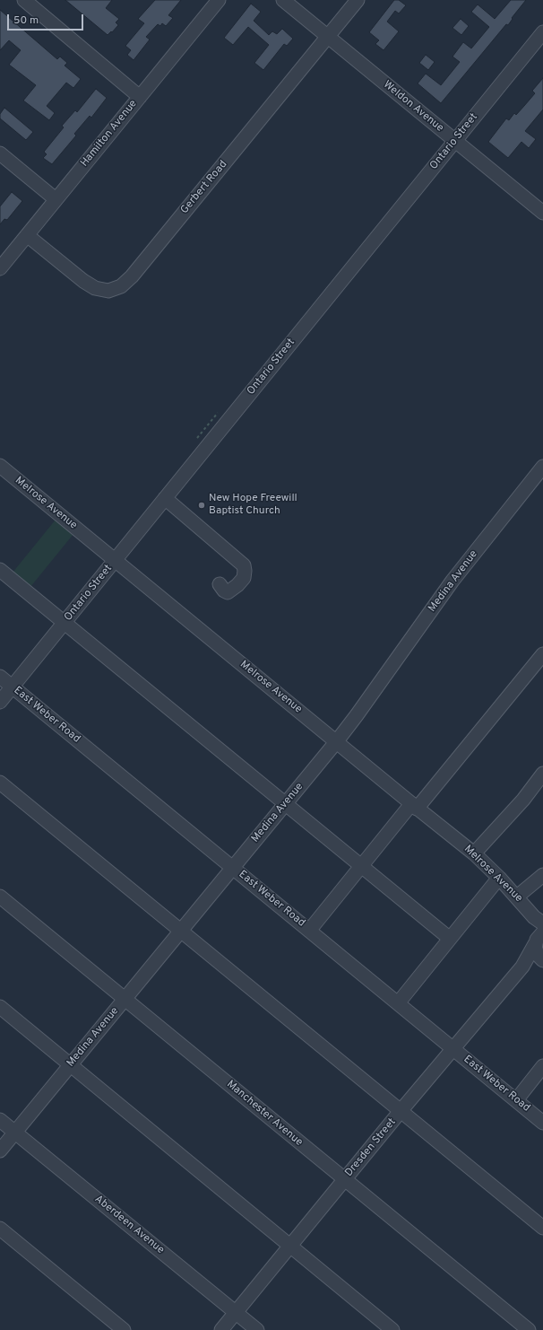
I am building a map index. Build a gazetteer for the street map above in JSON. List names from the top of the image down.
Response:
{
  "streets": {
    "street": [
      "Weldon Avenue",
      "Hamilton Avenue",
      "Ontario Street",
      "Gerbert Road",
      "Melrose Avenue",
      "Medina Avenue",
      "East Weber Road",
      "Manchester Avenue",
      "Dresden Street",
      "Aberdeen Avenue"
    ]
  },
  "crossings": [
    ["Weldon Avenue", "Ontario Street"],
    ["Weldon Avenue", "Gerbert Road"],
    ["Hamilton Avenue", "Gerbert Road"],
    ["Ontario Street", "Melrose Avenue"],
    ["Ontario Street", "East Weber Road"],
    ["Melrose Avenue", "Medina Avenue"],
    ["Melrose Avenue", "Dresden Street"],
    ["Medina Avenue", "East Weber Road"],
    ["Medina Avenue", "Manchester Avenue"],
    ["Medina Avenue", "Aberdeen Avenue"],
    ["East Weber Road", "Dresden Street"],
    ["Manchester Avenue", "Dresden Street"],
    ["Dresden Street", "Aberdeen Avenue"]
  ],
  "places": ["New Hope Freewill Baptist Church"],
  "scale_bar": "50 m"
}
